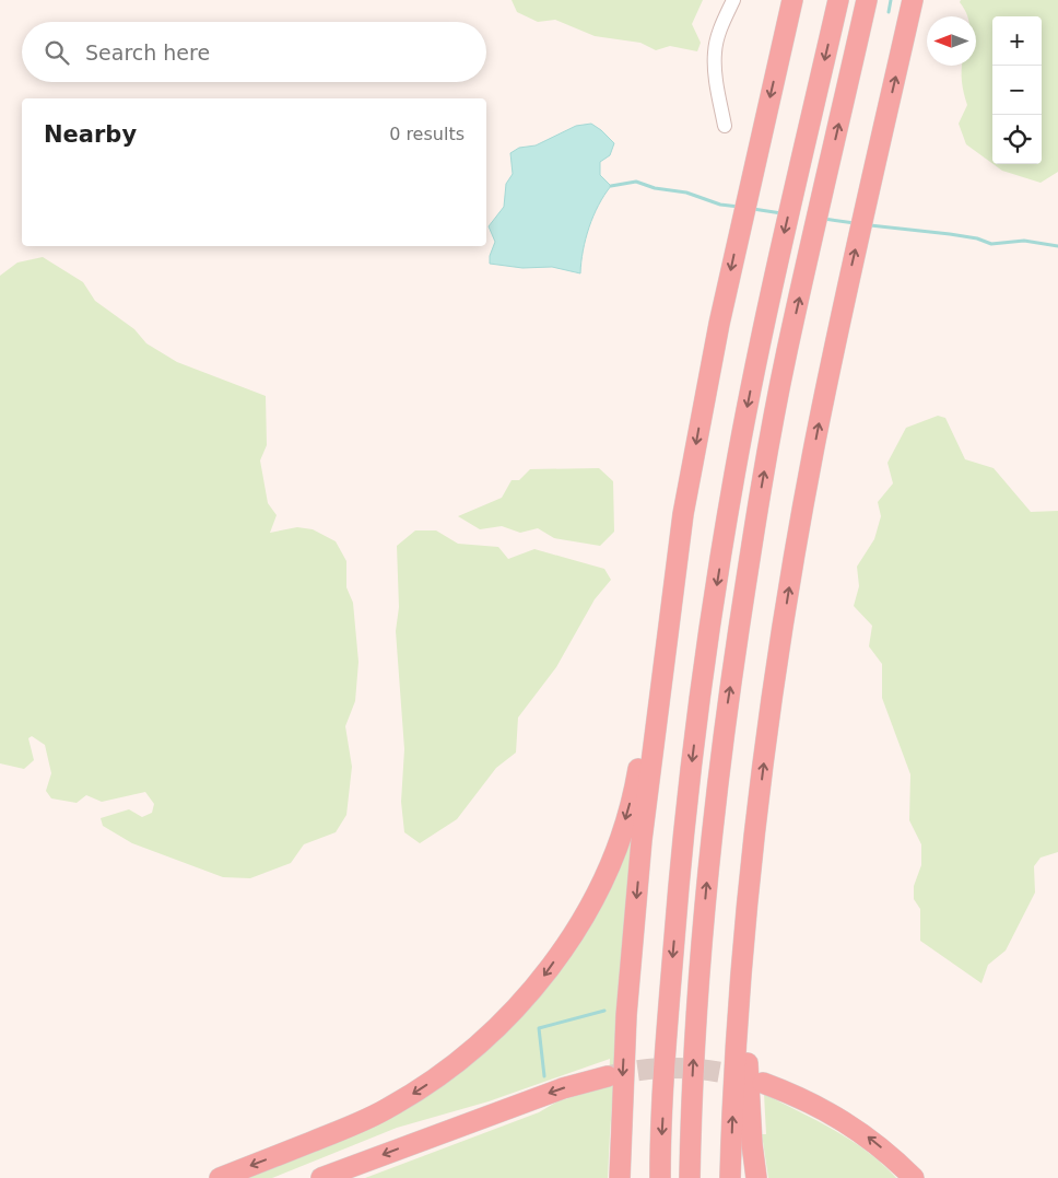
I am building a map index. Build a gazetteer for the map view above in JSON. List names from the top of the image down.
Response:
{
  "north": "left",
  "page": {
    "map_buttons": ["+", "−"],
    "search": "Search here",
    "heading": ["Nearby", "0 results"]
  }
}
